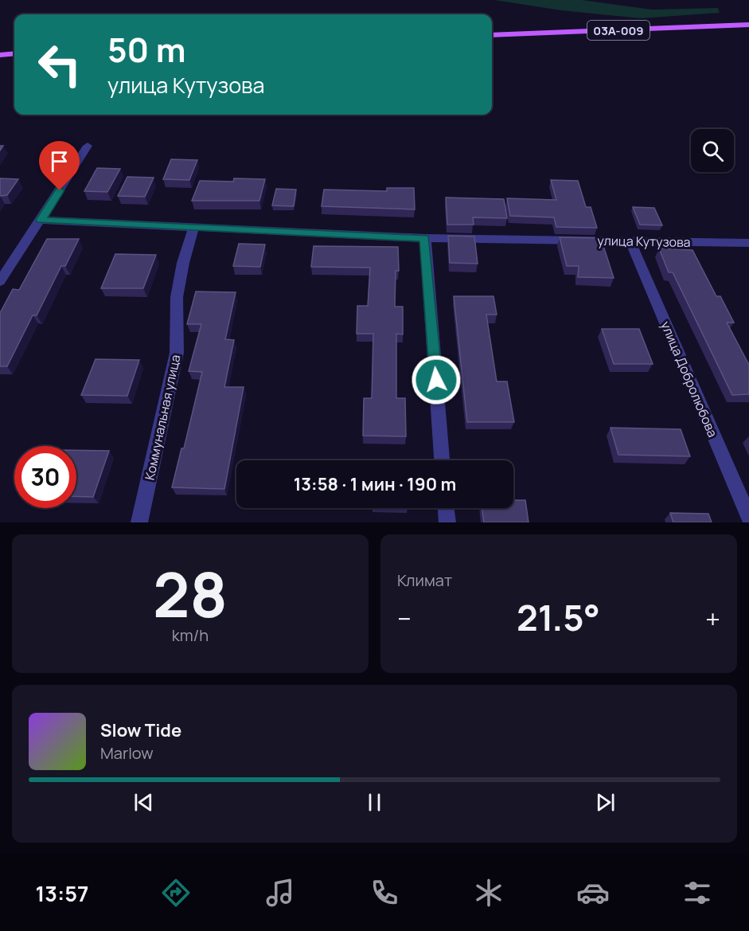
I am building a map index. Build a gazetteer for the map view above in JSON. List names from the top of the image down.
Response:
{
  "streets": {
    "main road": ["03А-009"],
    "street": ["улица Кутузова", "улица Добролюбова", "Коммунальная улица"]
  },
  "crossings": [
    ["улица Кутузова", "улица Добролюбова"],
    ["улица Кутузова", "Коммунальная улица"]
  ],
  "page": {
    "turn": ["50 m", "улица Кутузова"],
    "limit": "30",
    "trip": "13:58 · 1 мин · 190 m",
    "tile": [
      ["28", "km/h"],
      "Климат"
    ],
    "heat": ["−", "21.5°", "+"],
    "song": ["Slow Tide", "Marlow"],
    "tabs": "13:57"
  }
}
